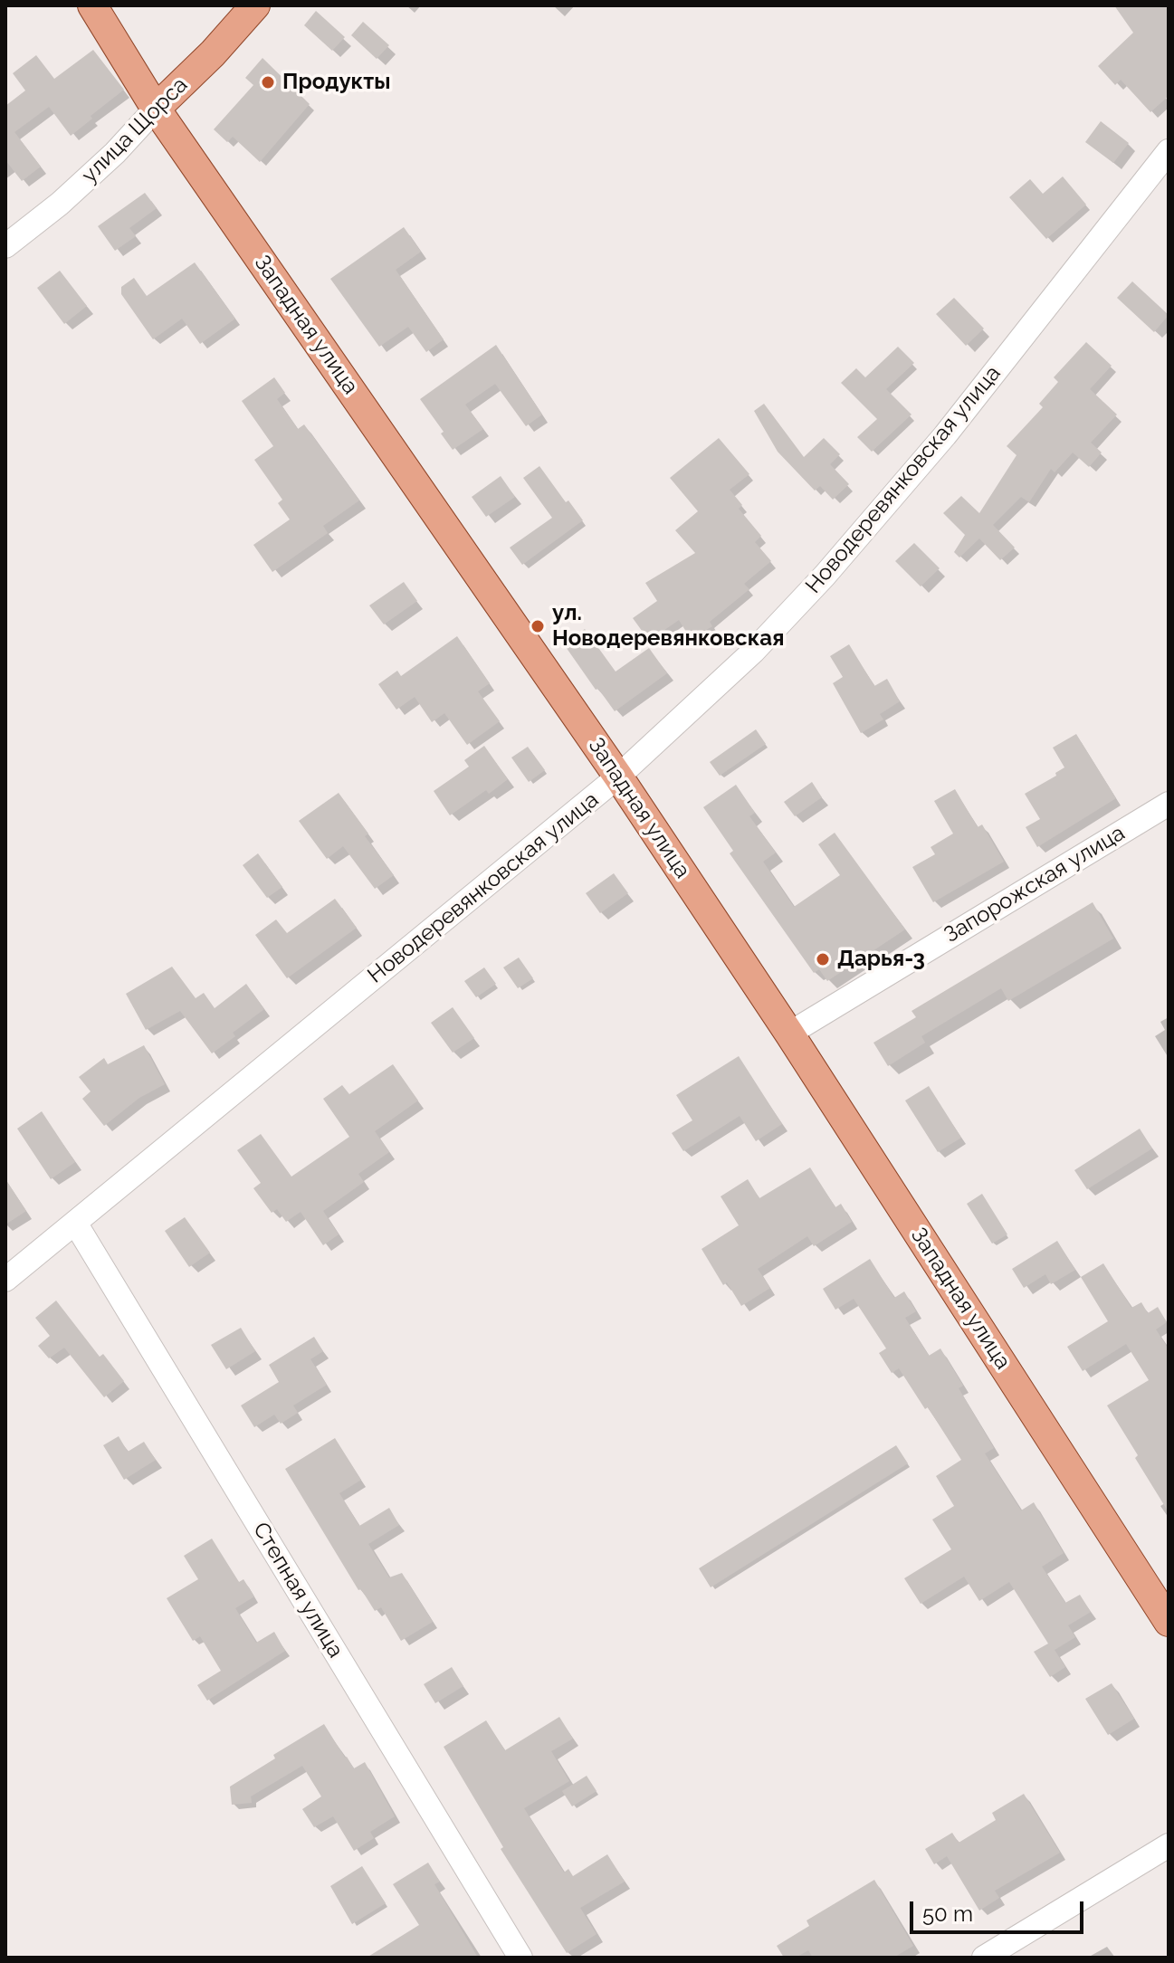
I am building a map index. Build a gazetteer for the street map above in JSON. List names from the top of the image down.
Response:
{
  "streets": {
    "main road": ["улица Щорса", "Западная улица"],
    "street": ["Новодеревянковская улица", "Запорожская улица", "Степная улица"]
  },
  "crossings": [
    ["улица Щорса", "Западная улица"],
    ["Западная улица", "Новодеревянковская улица"],
    ["Западная улица", "Запорожская улица"],
    ["Новодеревянковская улица", "Степная улица"]
  ],
  "places": ["Продукты", "ул. Новодеревянковская", "Дарья-3"],
  "scale_bar": "50 m"
}
